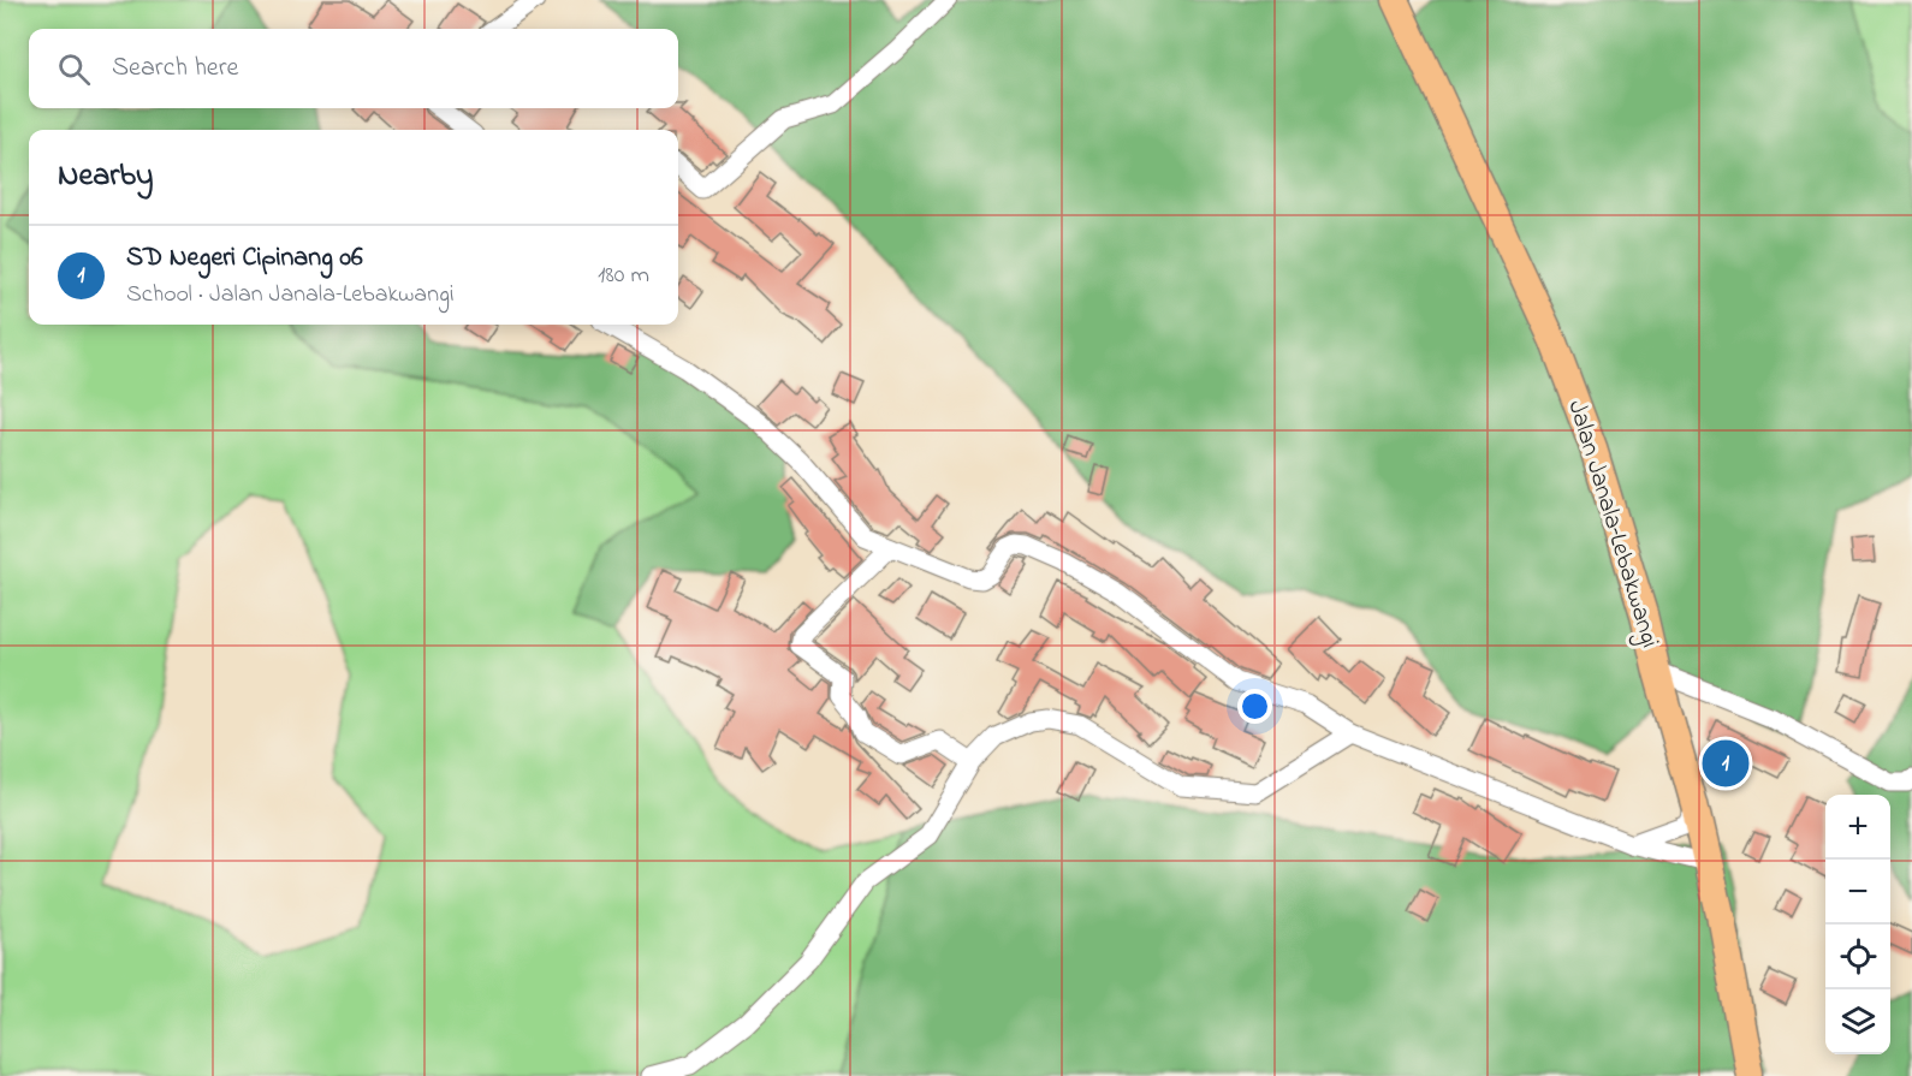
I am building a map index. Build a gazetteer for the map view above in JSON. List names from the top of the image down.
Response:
{
  "streets": {
    "main road": ["Jalan Janala–Lebakwangi"]
  },
  "page": {
    "search": "Search here",
    "heading": "Nearby",
    "list": [
      {
        "mark": "1",
        "name": "SD Negeri Cipinang 06",
        "note": "School · Jalan Janala–Lebakwangi",
        "value": "180 m"
      }
    ],
    "pins": "1",
    "map_buttons": ["+", "−"]
  }
}
